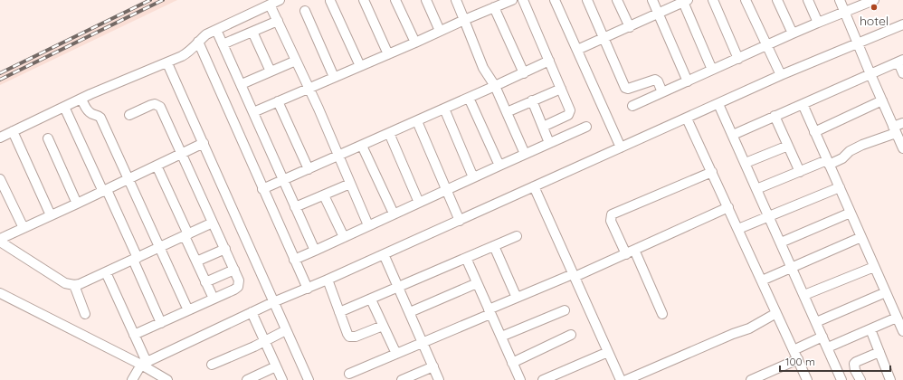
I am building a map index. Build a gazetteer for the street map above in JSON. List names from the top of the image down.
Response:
{
  "places": ["hotel"],
  "scale_bar": "100 m"
}
